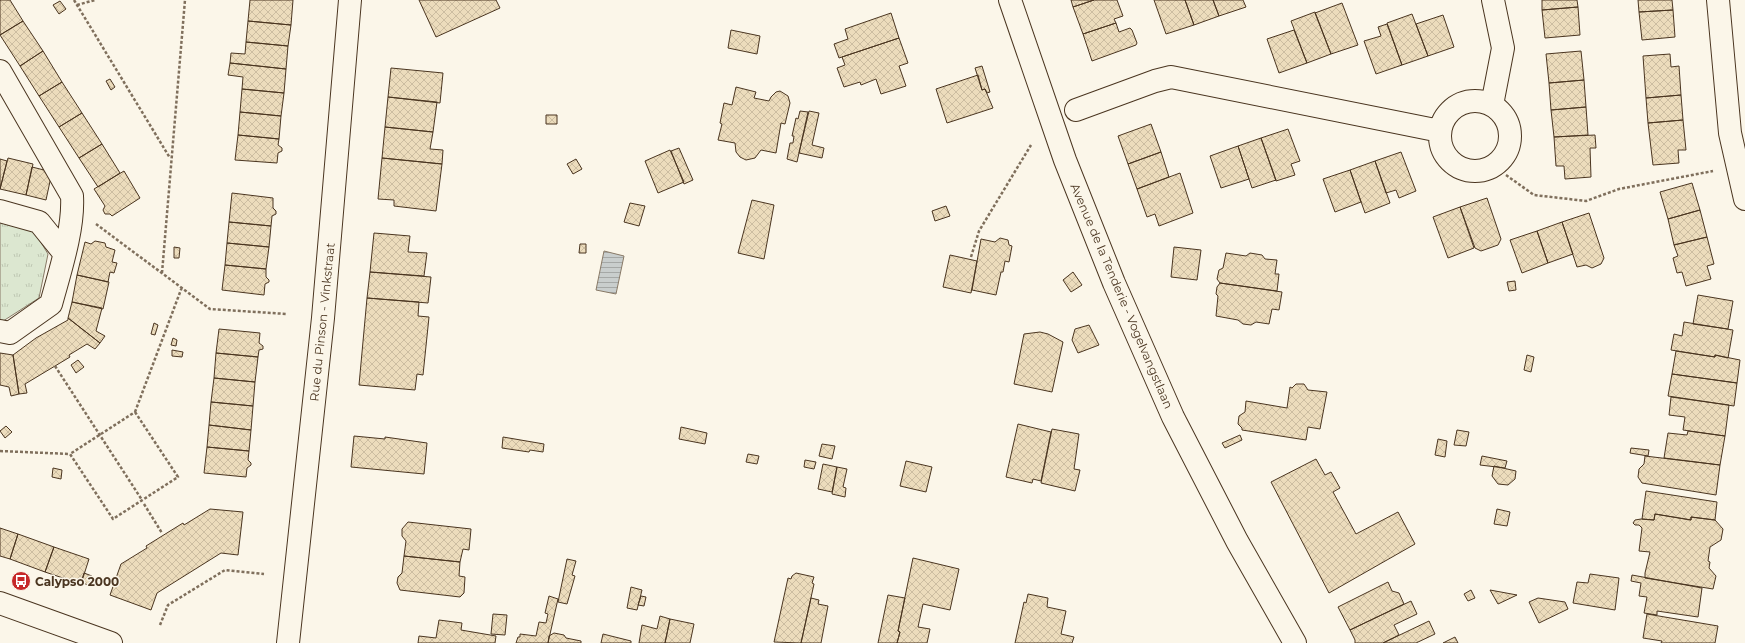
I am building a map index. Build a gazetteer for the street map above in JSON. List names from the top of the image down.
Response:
{
  "streets": {
    "street": ["Avenue de la Tenderie - Vogelvangstlaan", "Rue du Pinson - Vinkstraat"]
  },
  "places": {
    "bus stop": ["Calypso 2000"]
  }
}
